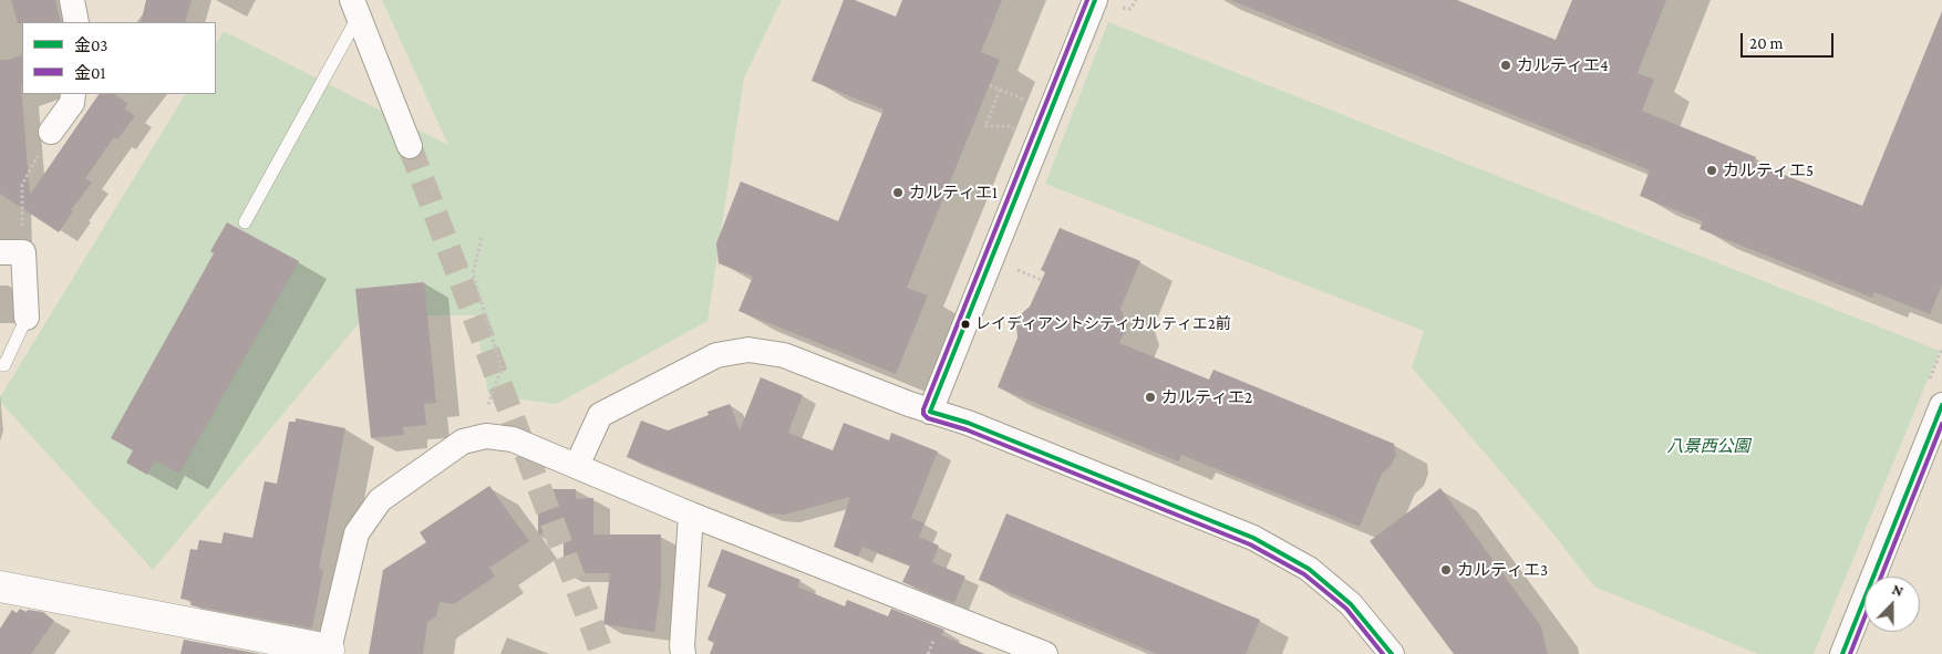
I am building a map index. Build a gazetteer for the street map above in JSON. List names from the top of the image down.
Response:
{
  "parks": ["八景西公園"],
  "places": [
    "カルティエ4",
    "カルティエ5",
    "カルティエ1",
    "レイディアントシティカルティエ2前",
    "カルティエ2",
    "カルティエ3"
  ],
  "lines": ["transit line 金03", "transit line 金01"],
  "legend": ["金03", "金01"],
  "scale_bar": "20 m",
  "north": "top"
}
